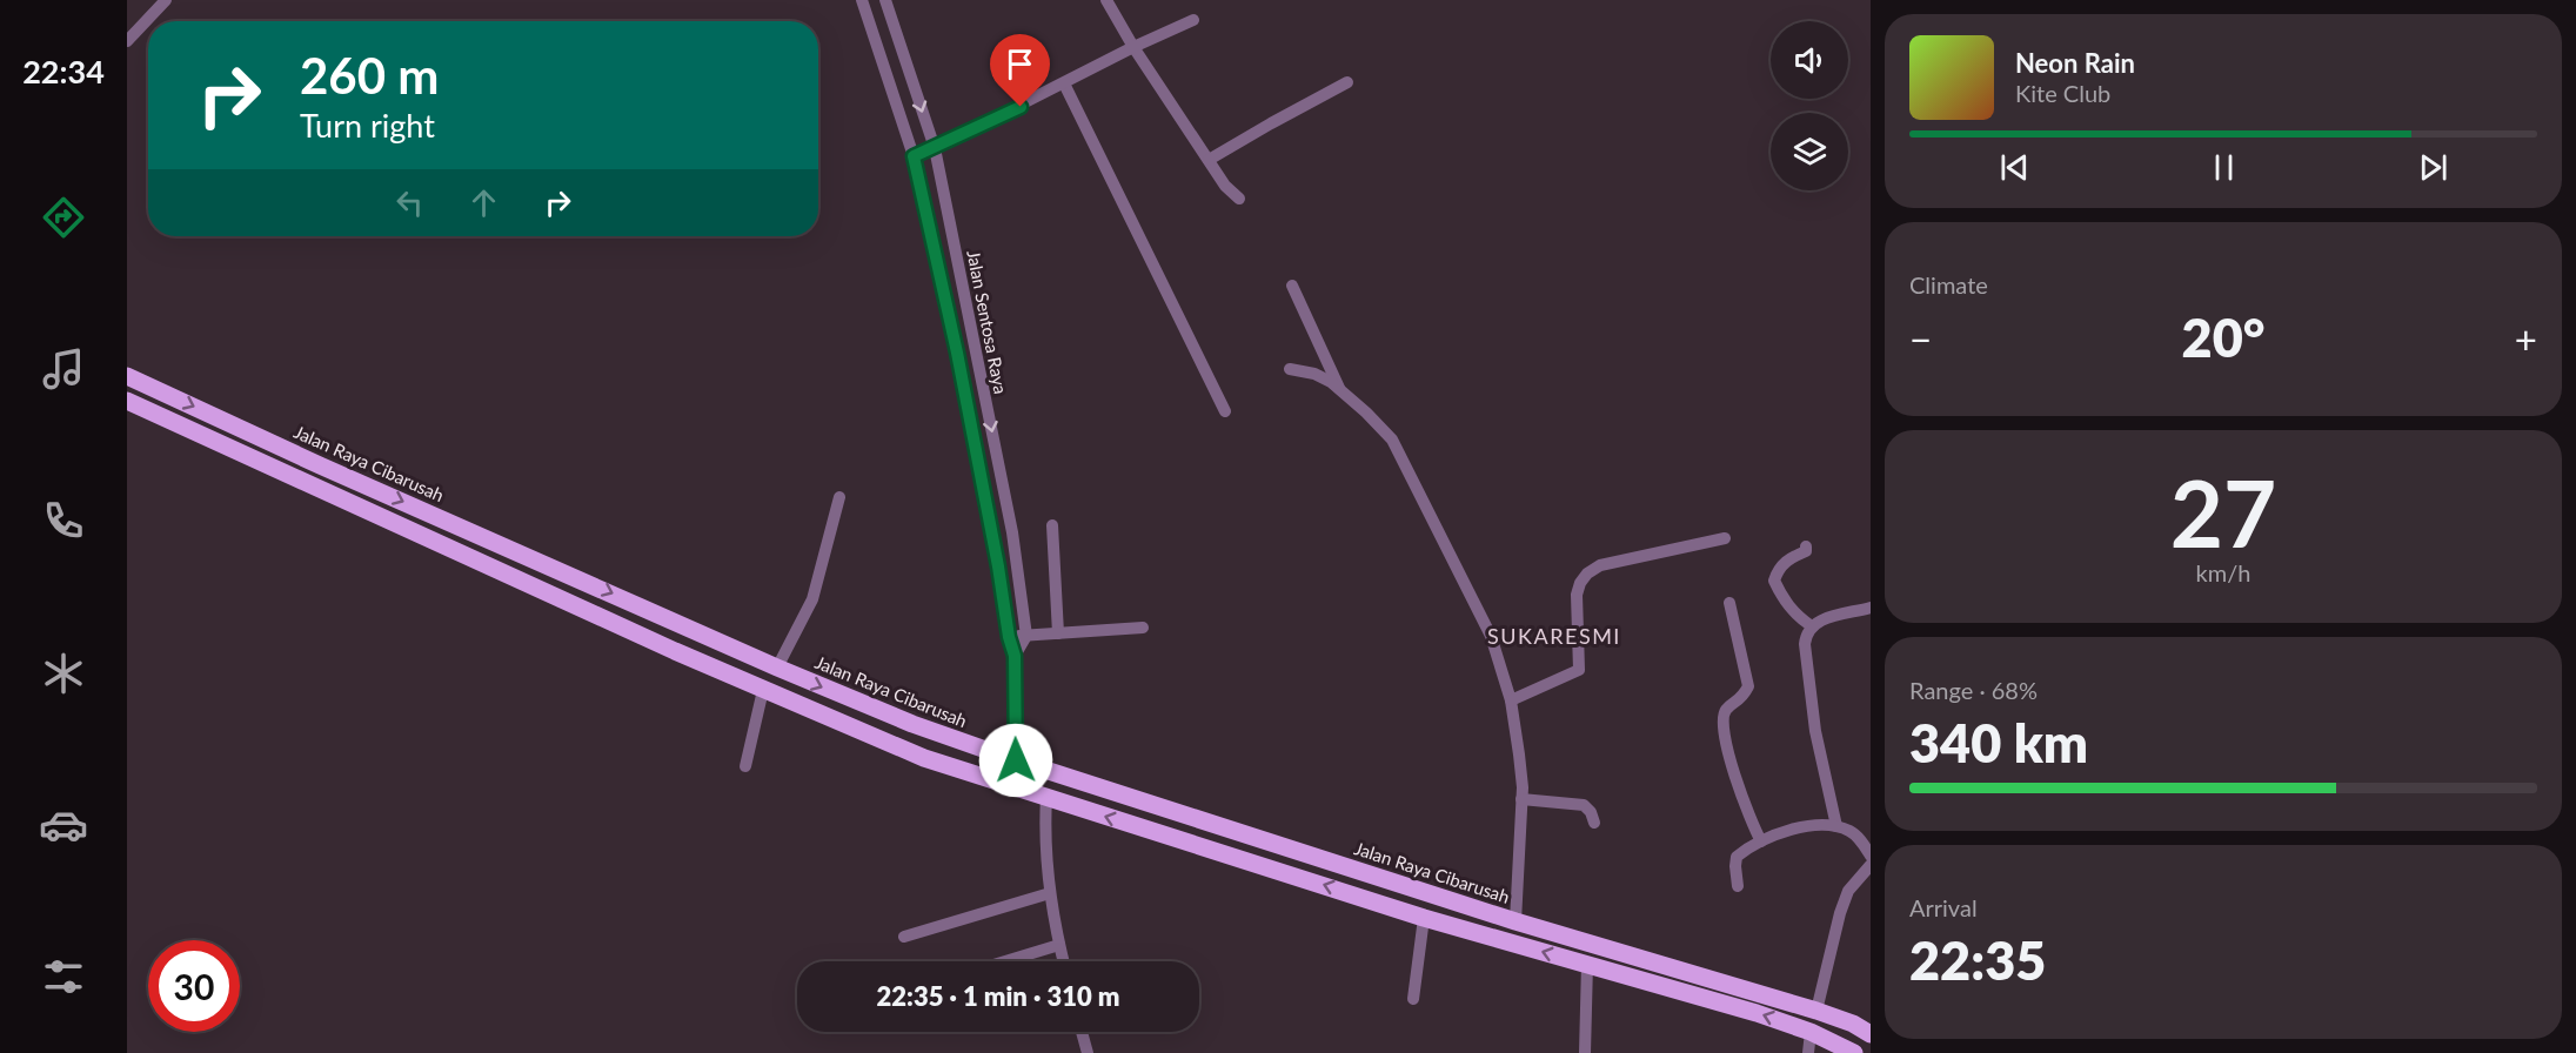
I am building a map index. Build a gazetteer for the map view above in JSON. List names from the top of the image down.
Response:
{
  "streets": {
    "main road": ["Jalan Raya Cibarusah"],
    "street": ["Jalan Sentosa Raya"]
  },
  "crossings": [
    ["Jalan Sentosa Raya", "Jalan Raya Cibarusah"]
  ],
  "districts": ["SUKARESMI"],
  "page": {
    "tabs": "22:34",
    "turn": ["260 m", "Turn right"],
    "song": ["Neon Rain", "Kite Club"],
    "tile": [
      "Climate",
      ["27", "km/h"],
      ["Range · 68%", "340 km"],
      ["Arrival", "22:35"]
    ],
    "heat": ["−", "20°", "+"],
    "limit": "30",
    "trip": "22:35 · 1 min · 310 m"
  }
}
